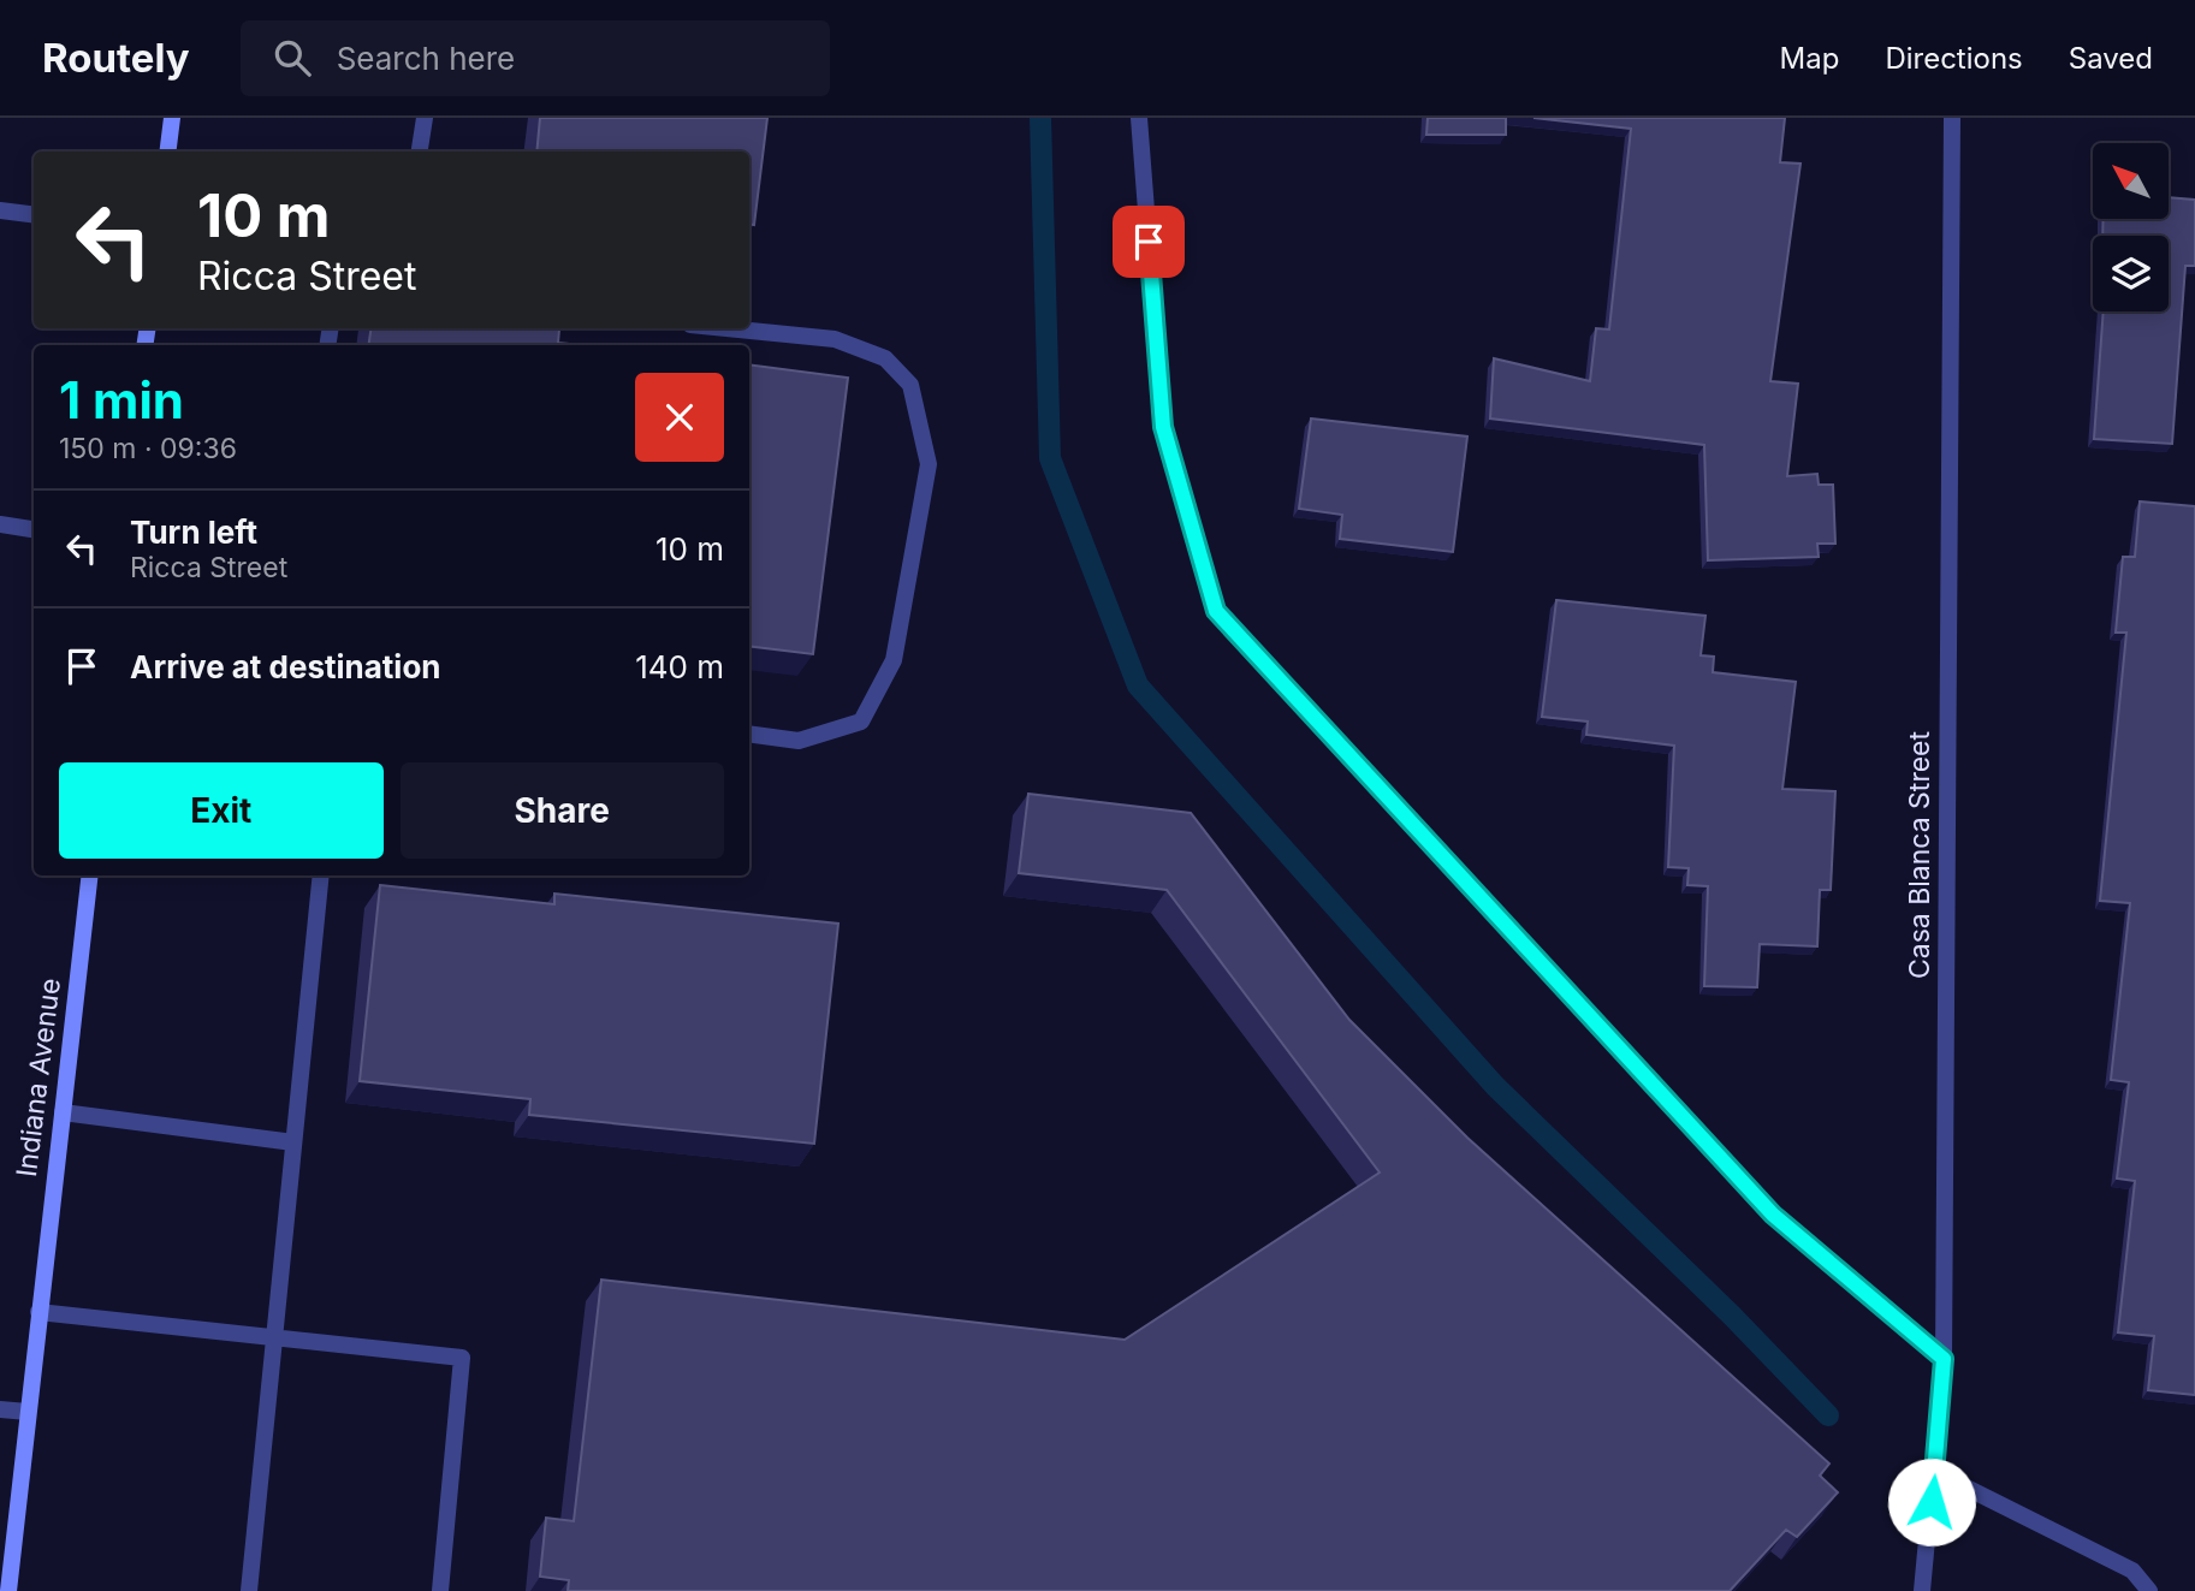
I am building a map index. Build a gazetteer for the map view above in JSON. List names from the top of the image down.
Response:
{
  "streets": {
    "main road": ["Indiana Avenue"],
    "street": ["Casa Blanca Street"]
  },
  "north": "top left",
  "page": {
    "header": "Routely",
    "search": "Search here",
    "nav": ["Map", "Directions", "Saved"],
    "turn": ["10 m", "Ricca Street"],
    "heading": ["1 min", "150 m · 09:36"],
    "list": [
      {
        "name": "Turn left",
        "note": "Ricca Street",
        "value": "10 m"
      },
      {
        "name": "Arrive at destination",
        "value": "140 m"
      }
    ],
    "buttons": ["Exit", "Share"]
  }
}
